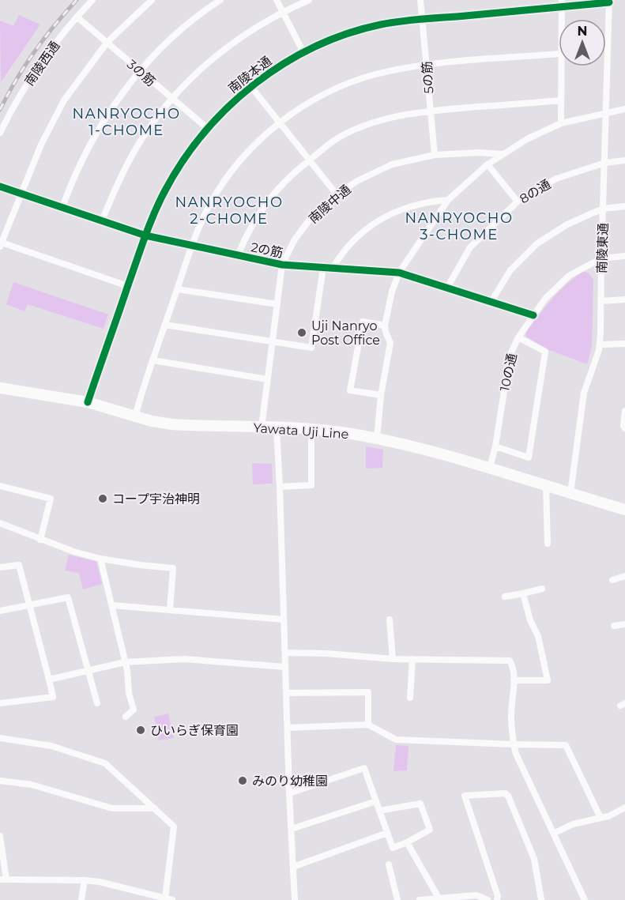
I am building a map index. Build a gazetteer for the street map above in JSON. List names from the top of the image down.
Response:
{
  "streets": {
    "main road": ["Yawata Uji Line"],
    "street": [
      "南陵西通",
      "3の筋",
      "南陵本通",
      "5の筋",
      "8の通",
      "南陵中通",
      "南陵東通",
      "2の筋",
      "10の通"
    ]
  },
  "crossings": [
    ["南陵西通", "3の筋"],
    ["3の筋", "南陵本通"],
    ["南陵本通", "5の筋"],
    ["南陵本通", "南陵東通"],
    ["南陵本通", "2の筋"],
    ["南陵本通", "Yawata Uji Line"],
    ["5の筋", "南陵中通"],
    ["8の通", "南陵東通"],
    ["8の通", "2の筋"],
    ["南陵中通", "2の筋"],
    ["南陵中通", "Yawata Uji Line"],
    ["南陵東通", "10の通"],
    ["南陵東通", "Yawata Uji Line"],
    ["2の筋", "10の通"],
    ["10の通", "Yawata Uji Line"]
  ],
  "districts": ["NANRYOCHO 1-CHOME", "NANRYOCHO 2-CHOME", "NANRYOCHO 3-CHOME"],
  "places": [
    "Uji Nanryo Post Office",
    "コープ宇治神明",
    "ひいらぎ保育園",
    "みのり幼稚園"
  ],
  "north": "top"
}
